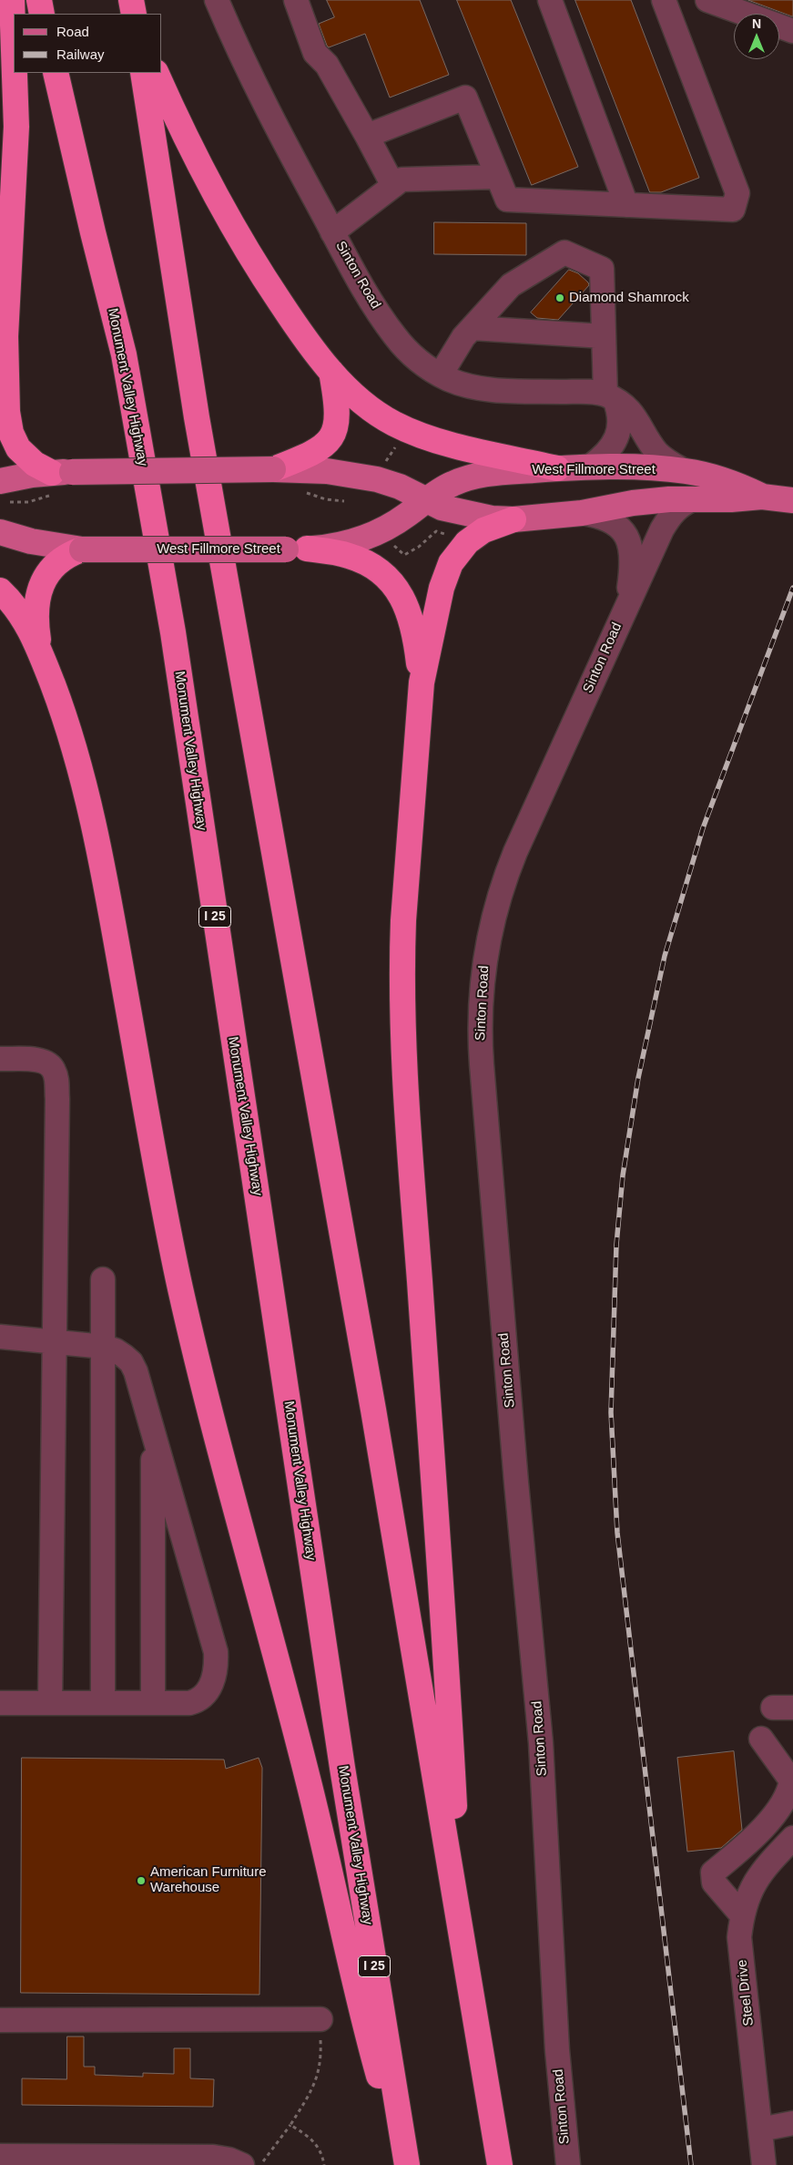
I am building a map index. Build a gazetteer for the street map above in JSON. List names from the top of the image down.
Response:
{
  "streets": {
    "highway": ["Monument Valley Highway", "I 25"],
    "main road": ["West Fillmore Street"],
    "street": ["Sinton Road", "Steel Drive"]
  },
  "crossings": [
    ["Sinton Road", "West Fillmore Street"]
  ],
  "places": ["Diamond Shamrock", "American Furniture Warehouse"],
  "legend": ["Road", "Railway"],
  "north": "top"
}
